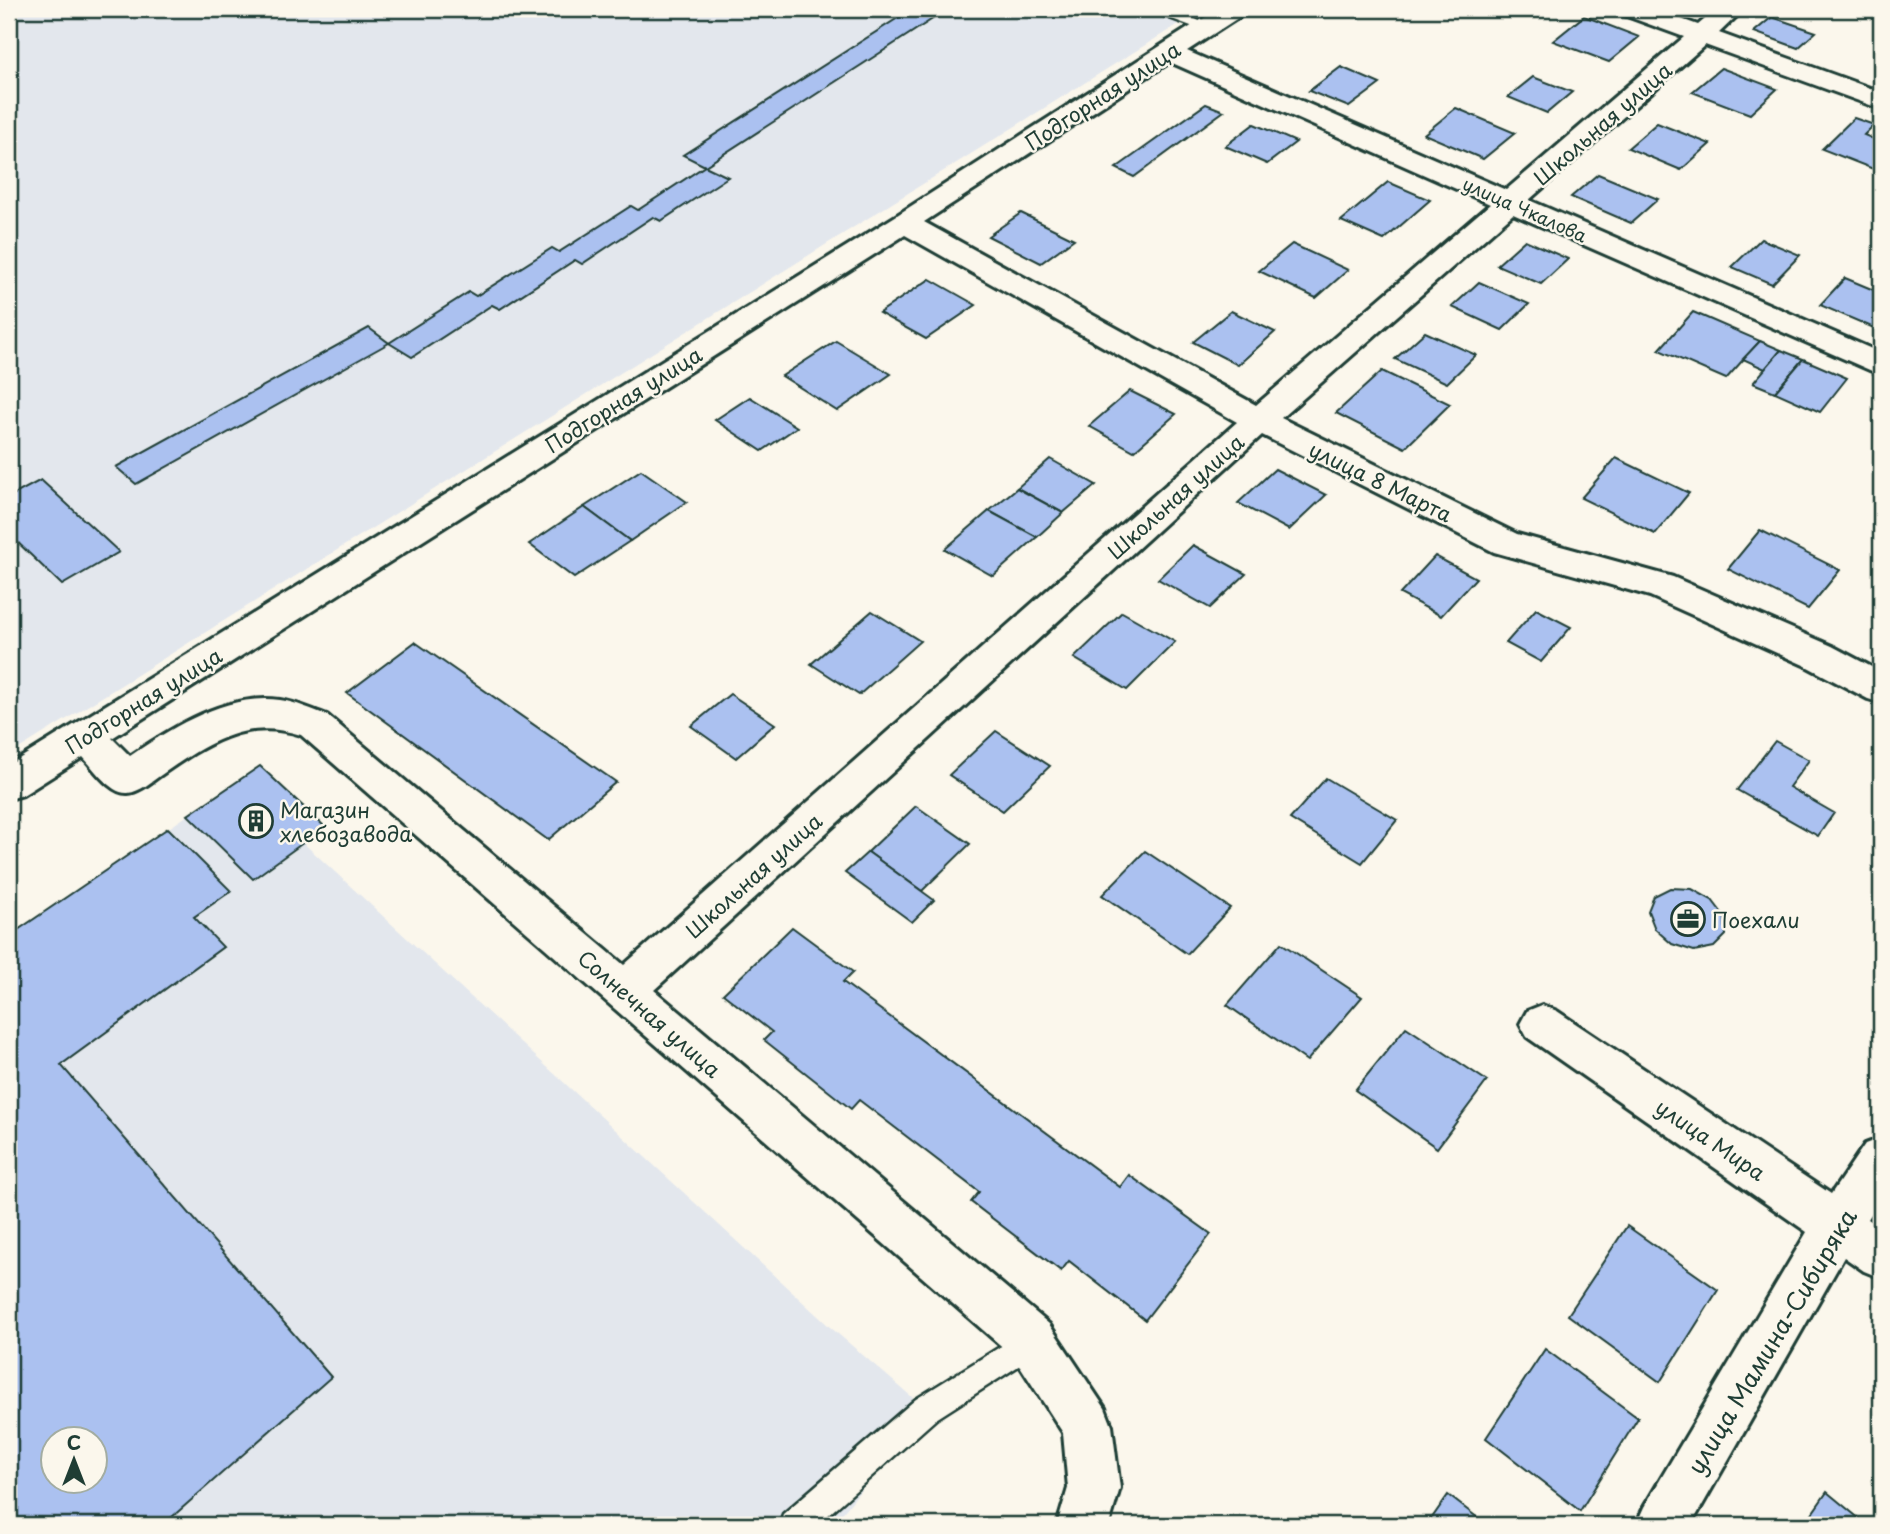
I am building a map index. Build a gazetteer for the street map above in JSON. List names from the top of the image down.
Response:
{
  "streets": {
    "street": [
      "Подгорная улица",
      "Школьная улица",
      "улица Чкалова",
      "улица 8 Марта",
      "Солнечная улица",
      "улица Мира",
      "улица Мамина-Сибиряка"
    ]
  },
  "crossings": [
    ["Подгорная улица", "улица Чкалова"],
    ["Подгорная улица", "улица 8 Марта"],
    ["Подгорная улица", "Солнечная улица"],
    ["Школьная улица", "улица Чкалова"],
    ["Школьная улица", "улица 8 Марта"],
    ["Школьная улица", "Солнечная улица"],
    ["улица Мира", "улица Мамина-Сибиряка"]
  ],
  "places": {
    "building": ["Магазин хлебозавода"],
    "office": ["Поехали"]
  },
  "north": "top"
}
